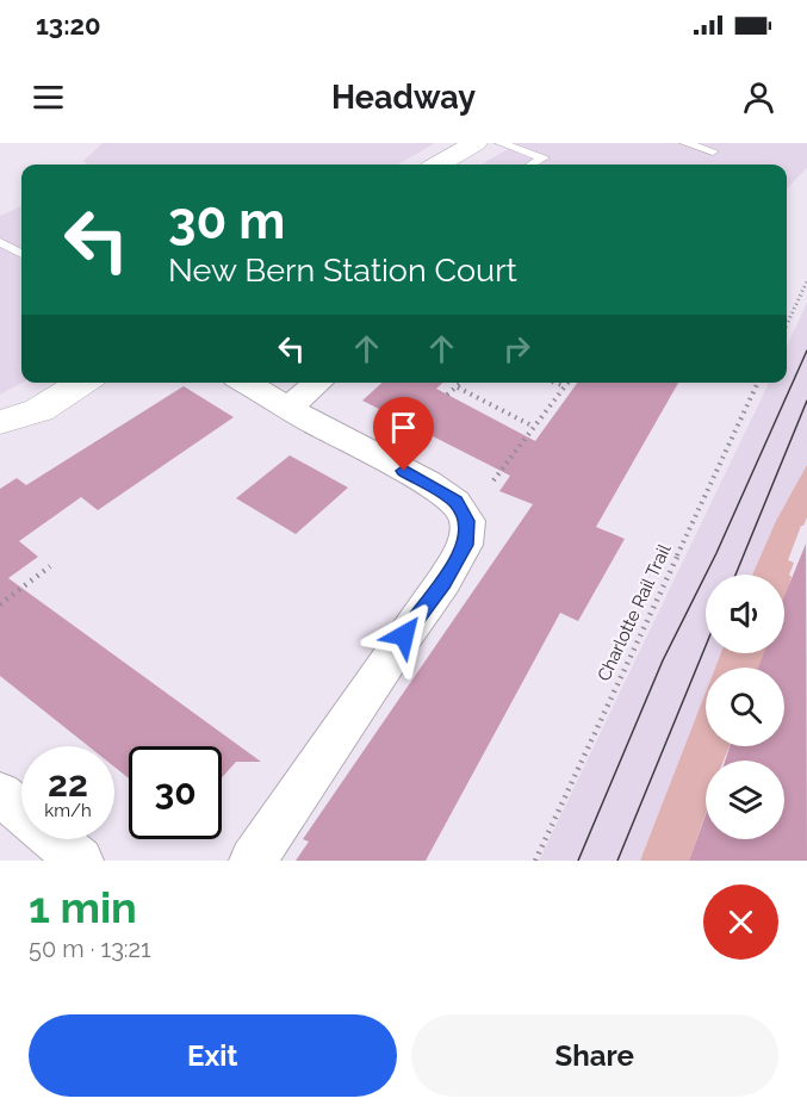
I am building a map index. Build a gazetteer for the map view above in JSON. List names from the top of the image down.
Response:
{
  "streets": {
    "path": ["Charlotte Rail Trail"]
  },
  "page": {
    "status": "13:20",
    "header": "Headway",
    "turn": ["30 m", "New Bern Station Court"],
    "speed": "22 km/h",
    "limit": "30",
    "heading": ["1 min", "50 m · 13:21"],
    "buttons": ["Exit", "Share"]
  }
}
